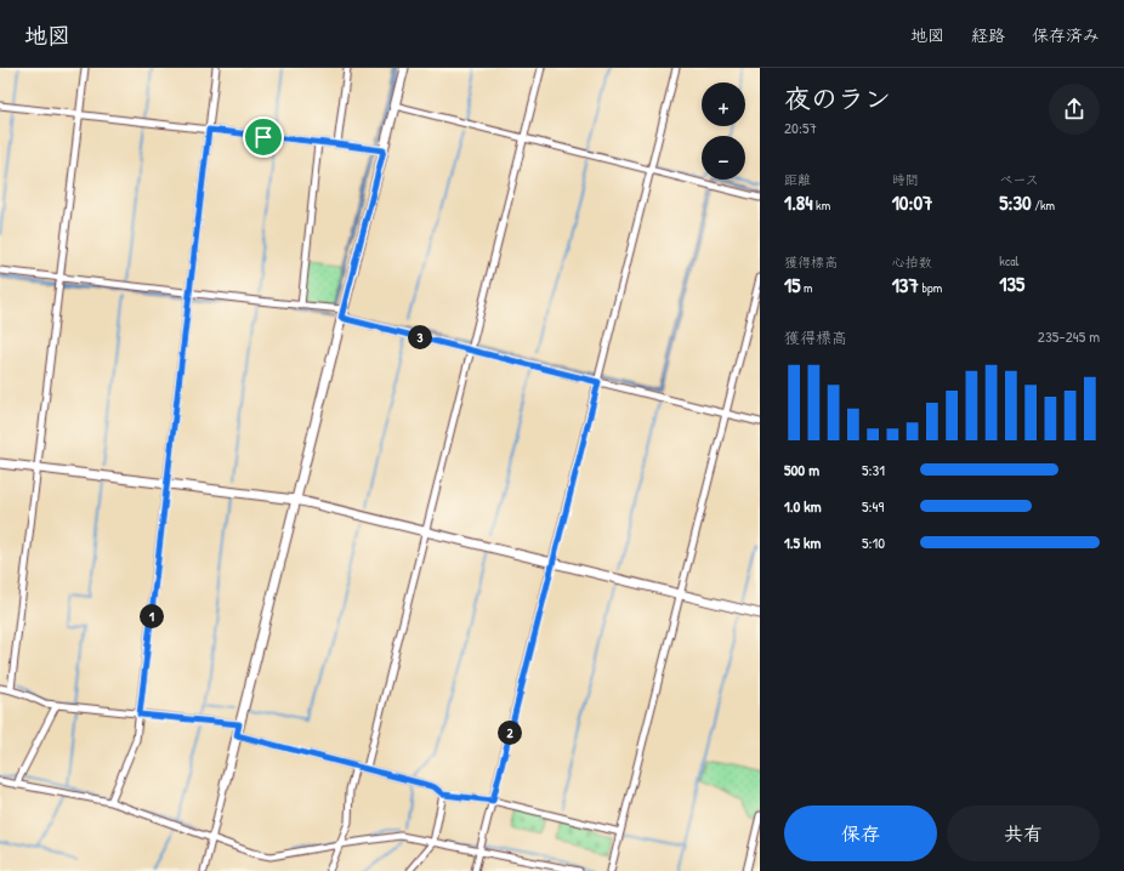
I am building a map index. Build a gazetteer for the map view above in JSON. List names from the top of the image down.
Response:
{
  "page": {
    "header": "地図",
    "nav": ["地図", "経路", "保存済み"],
    "heading": ["夜のラン", "20:57"],
    "map_buttons": ["+", "−"],
    "stats": [
      ["距離", "1.84 km"],
      ["時間", "10:07"],
      ["ペース", "5:30 /km"],
      ["獲得標高", "15 m"],
      ["心拍数", "137 bpm"],
      ["kcal", "135"]
    ],
    "chart": ["獲得標高", "235–245 m"],
    "pins": ["3", "1", "2"],
    "list": [
      {
        "name": "500 m",
        "note": "5:31"
      },
      {
        "name": "1.0 km",
        "note": "5:49"
      },
      {
        "name": "1.5 km",
        "note": "5:10"
      }
    ],
    "buttons": ["保存", "共有"]
  }
}
